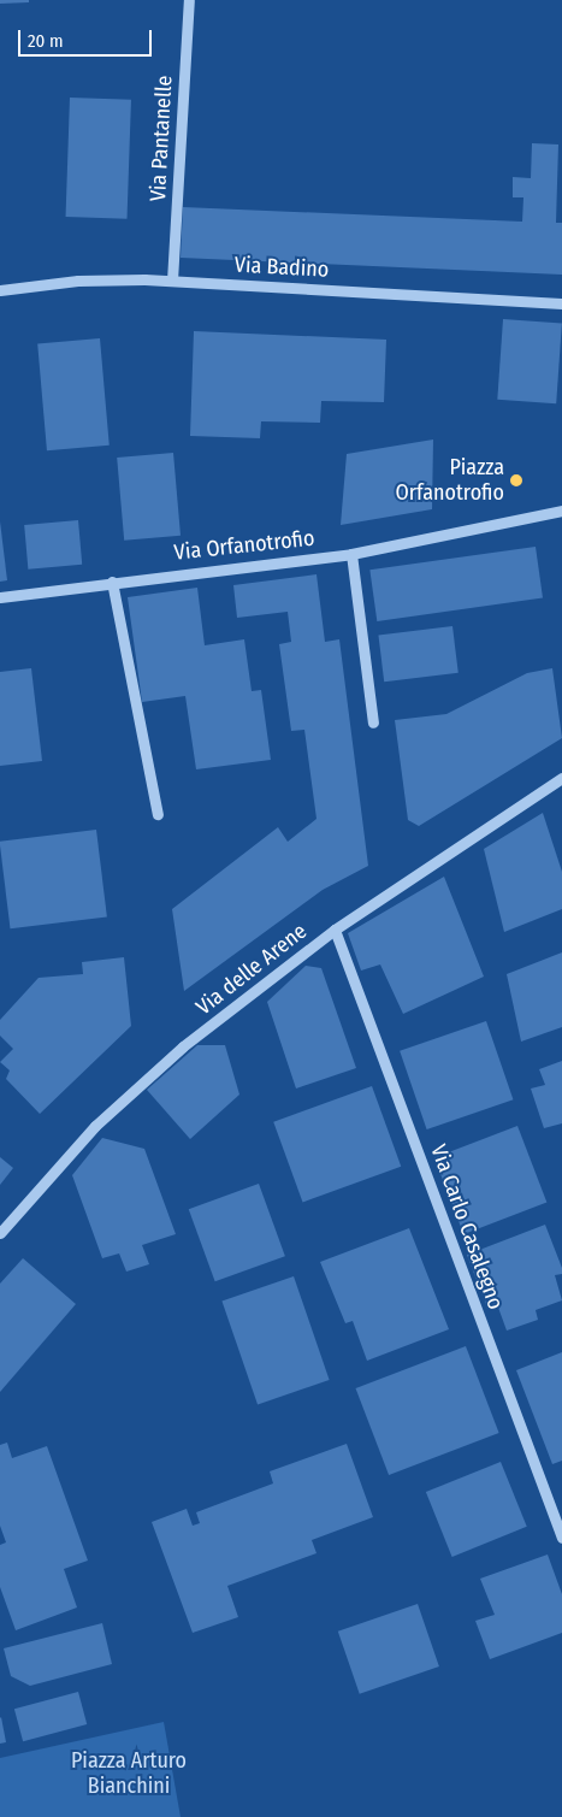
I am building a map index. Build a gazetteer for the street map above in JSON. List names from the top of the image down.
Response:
{
  "streets": {
    "street": [
      "Via Pantanelle",
      "Via Badino",
      "Via Orfanotrofio",
      "Via delle Arene",
      "Via Carlo Casalegno"
    ]
  },
  "crossings": [
    ["Via Pantanelle", "Via Badino"],
    ["Via delle Arene", "Via Carlo Casalegno"]
  ],
  "parks": ["Piazza Arturo Bianchini"],
  "places": ["Piazza Orfanotrofio"],
  "scale_bar": "20 m"
}
